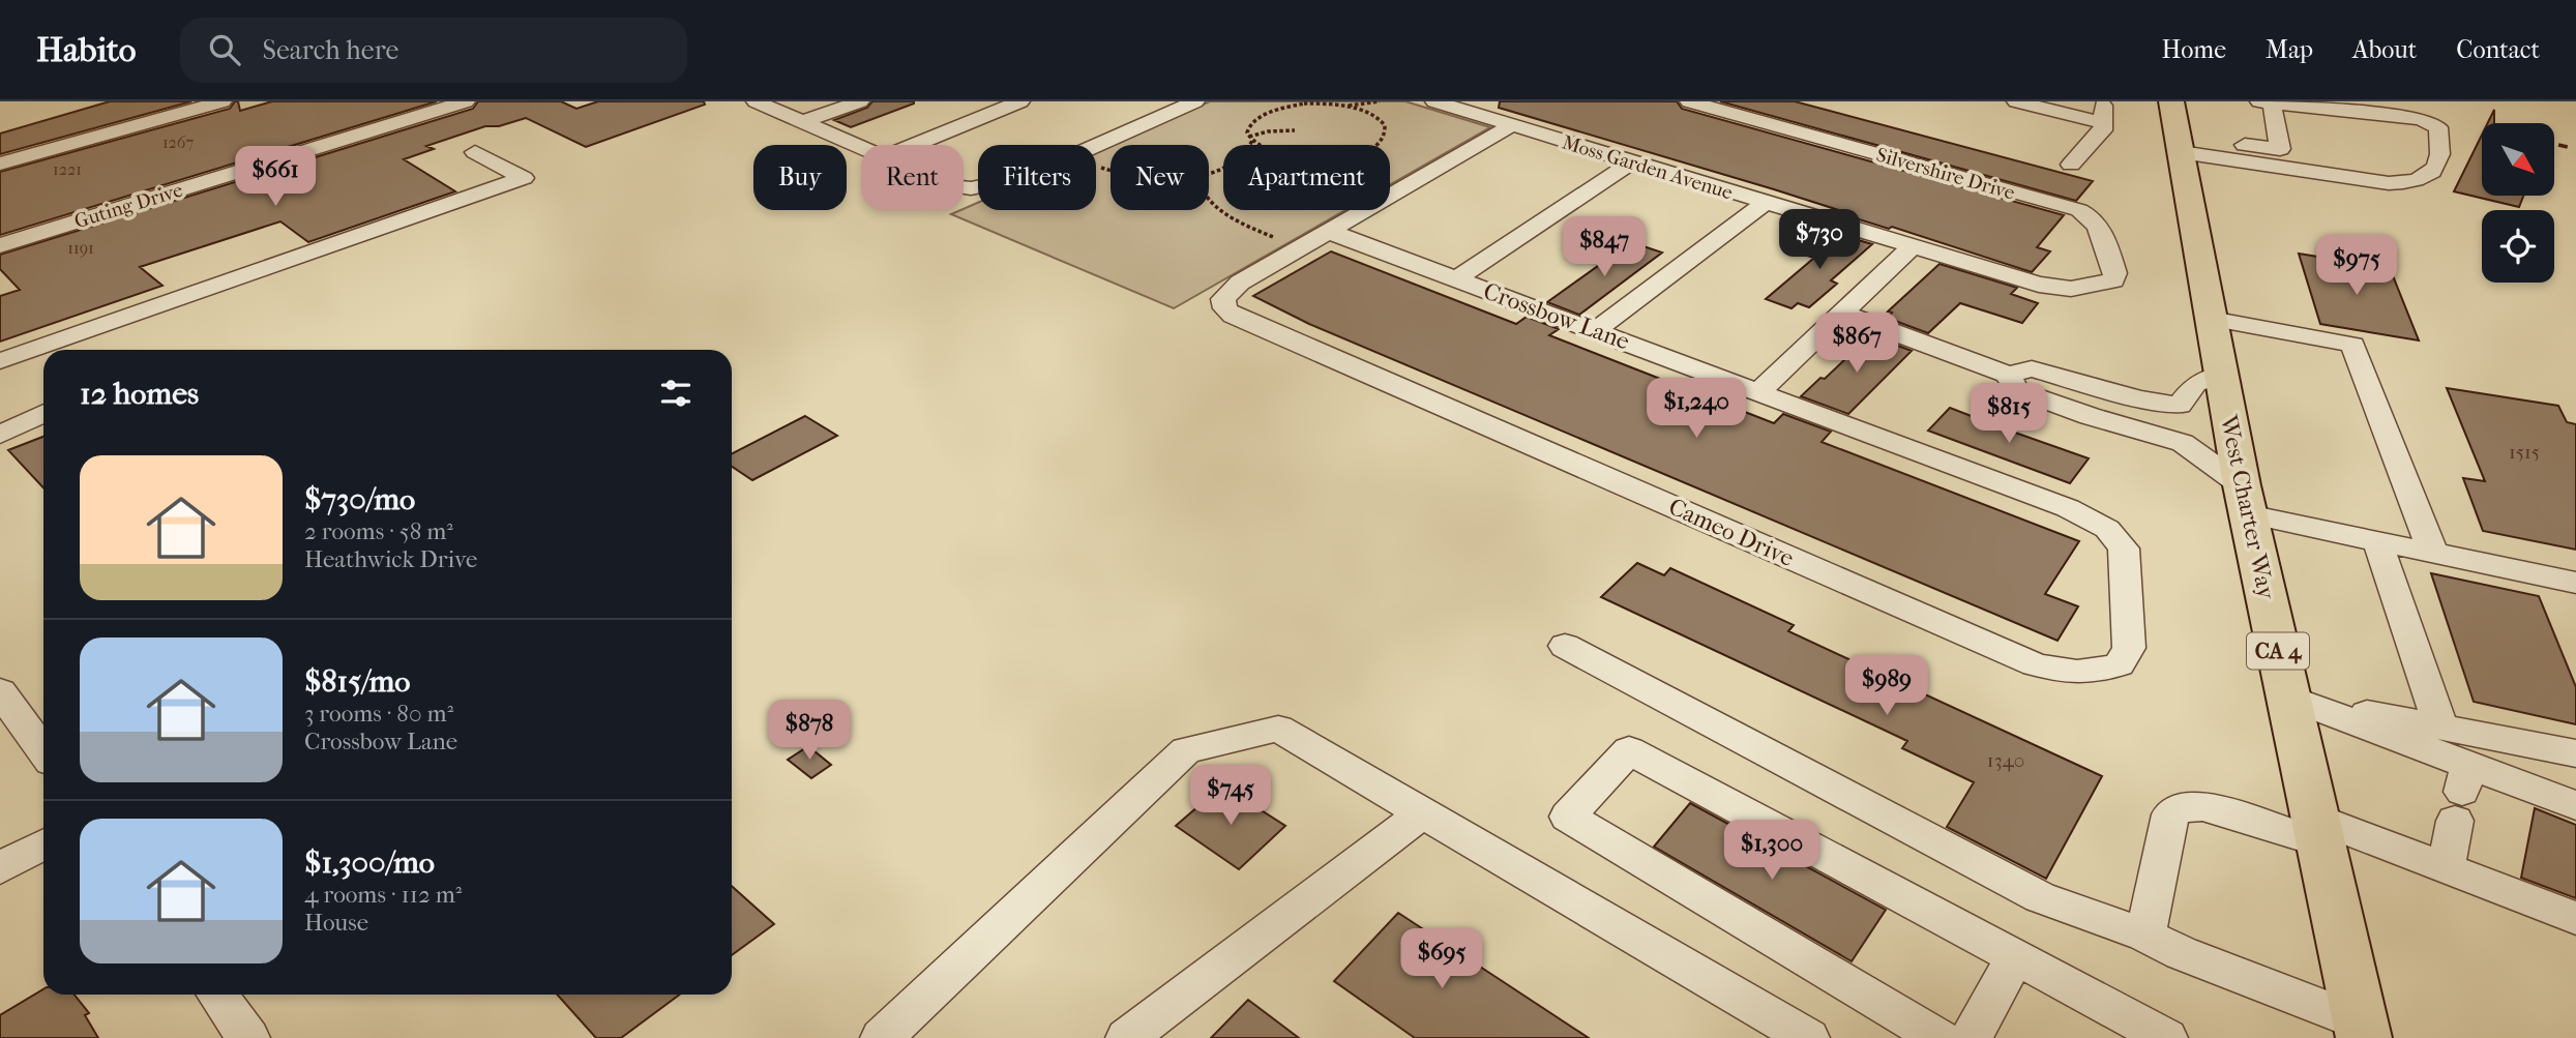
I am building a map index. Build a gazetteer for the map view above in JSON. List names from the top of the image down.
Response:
{
  "streets": {
    "highway": ["West Charter Way", "CA 4"],
    "street": [
      "Moss Garden Avenue",
      "Silvershire Drive",
      "Guting Drive",
      "Crossbow Lane",
      "Cameo Drive"
    ]
  },
  "crossings": [
    ["Moss Garden Avenue", "Silvershire Drive"],
    ["Crossbow Lane", "Cameo Drive"]
  ],
  "house_numbers": [
    "1267",
    "1221",
    "1191",
    "1515",
    "1340"
  ],
  "north": "bottom right",
  "page": {
    "header": "Habito",
    "search": "Search here",
    "nav": [
      "Home",
      "Map",
      "About",
      "Contact"
    ],
    "chip": [
      "Buy",
      "Rent",
      "Filters",
      "New",
      "Apartment"
    ],
    "price": [
      "$661",
      "$730",
      "$847",
      "$975",
      "$867",
      "$1,240",
      "$815",
      "$989",
      "$878",
      "$745",
      "$1,300",
      "$695"
    ],
    "heading": "12 homes",
    "list": [
      {
        "name": "$730/mo",
        "note": "2 rooms · 58 m² · Heathwick Drive"
      },
      {
        "name": "$815/mo",
        "note": "3 rooms · 80 m² · Crossbow Lane"
      },
      {
        "name": "$1,300/mo",
        "note": "4 rooms · 112 m² · House"
      }
    ]
  }
}
